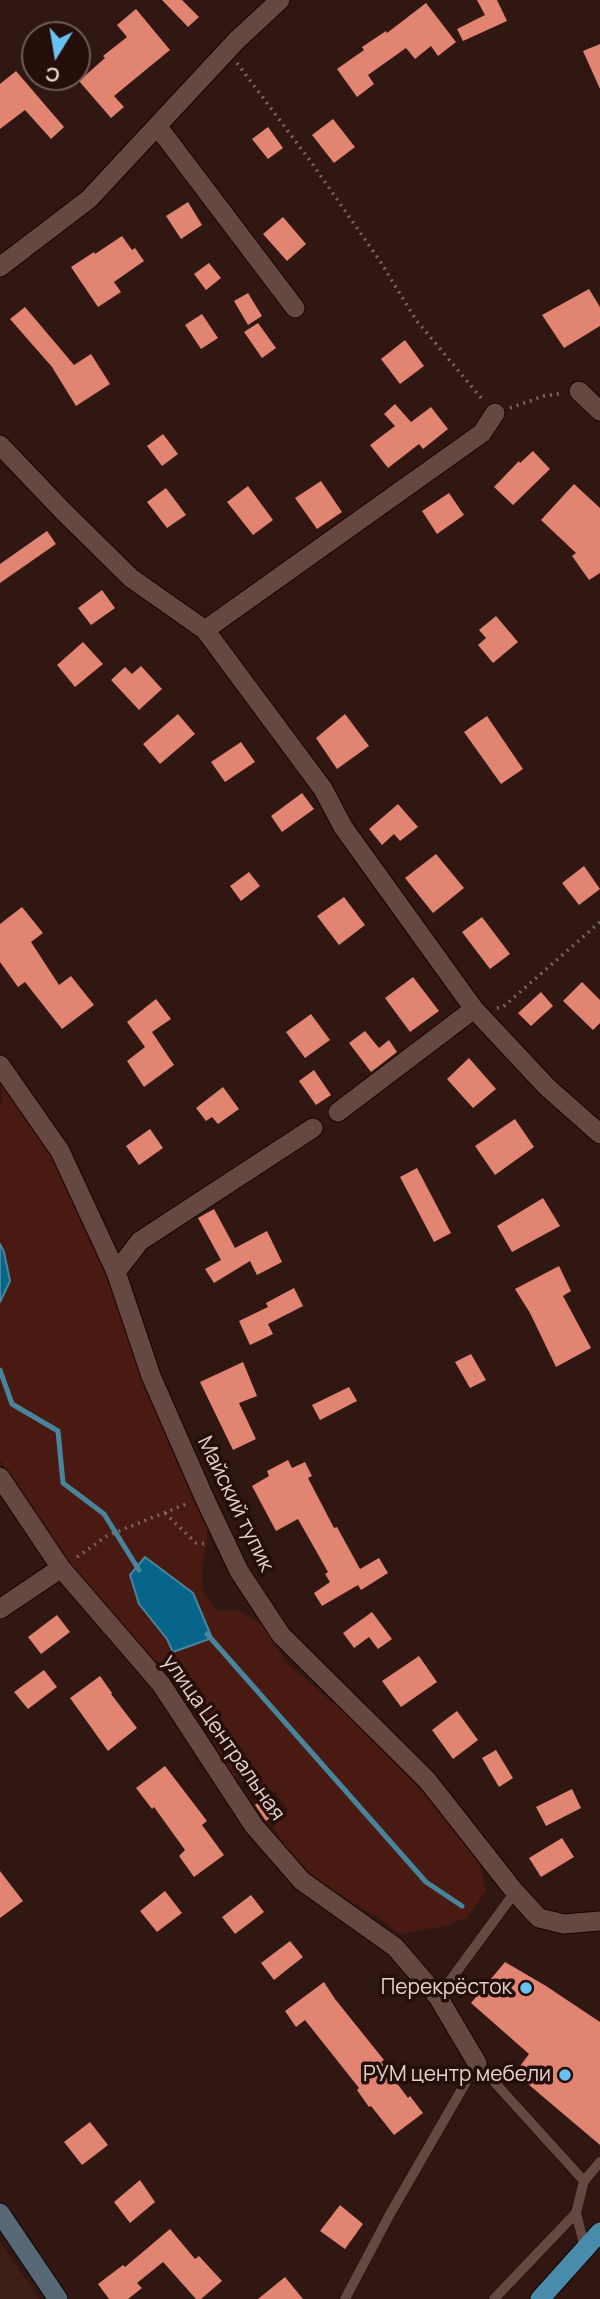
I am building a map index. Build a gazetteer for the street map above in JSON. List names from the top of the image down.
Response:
{
  "streets": {
    "street": ["Майский тупик", "улица Центральная"]
  },
  "places": ["Перекрёсток", "РУМ центр мебели"],
  "north": "bottom"
}
